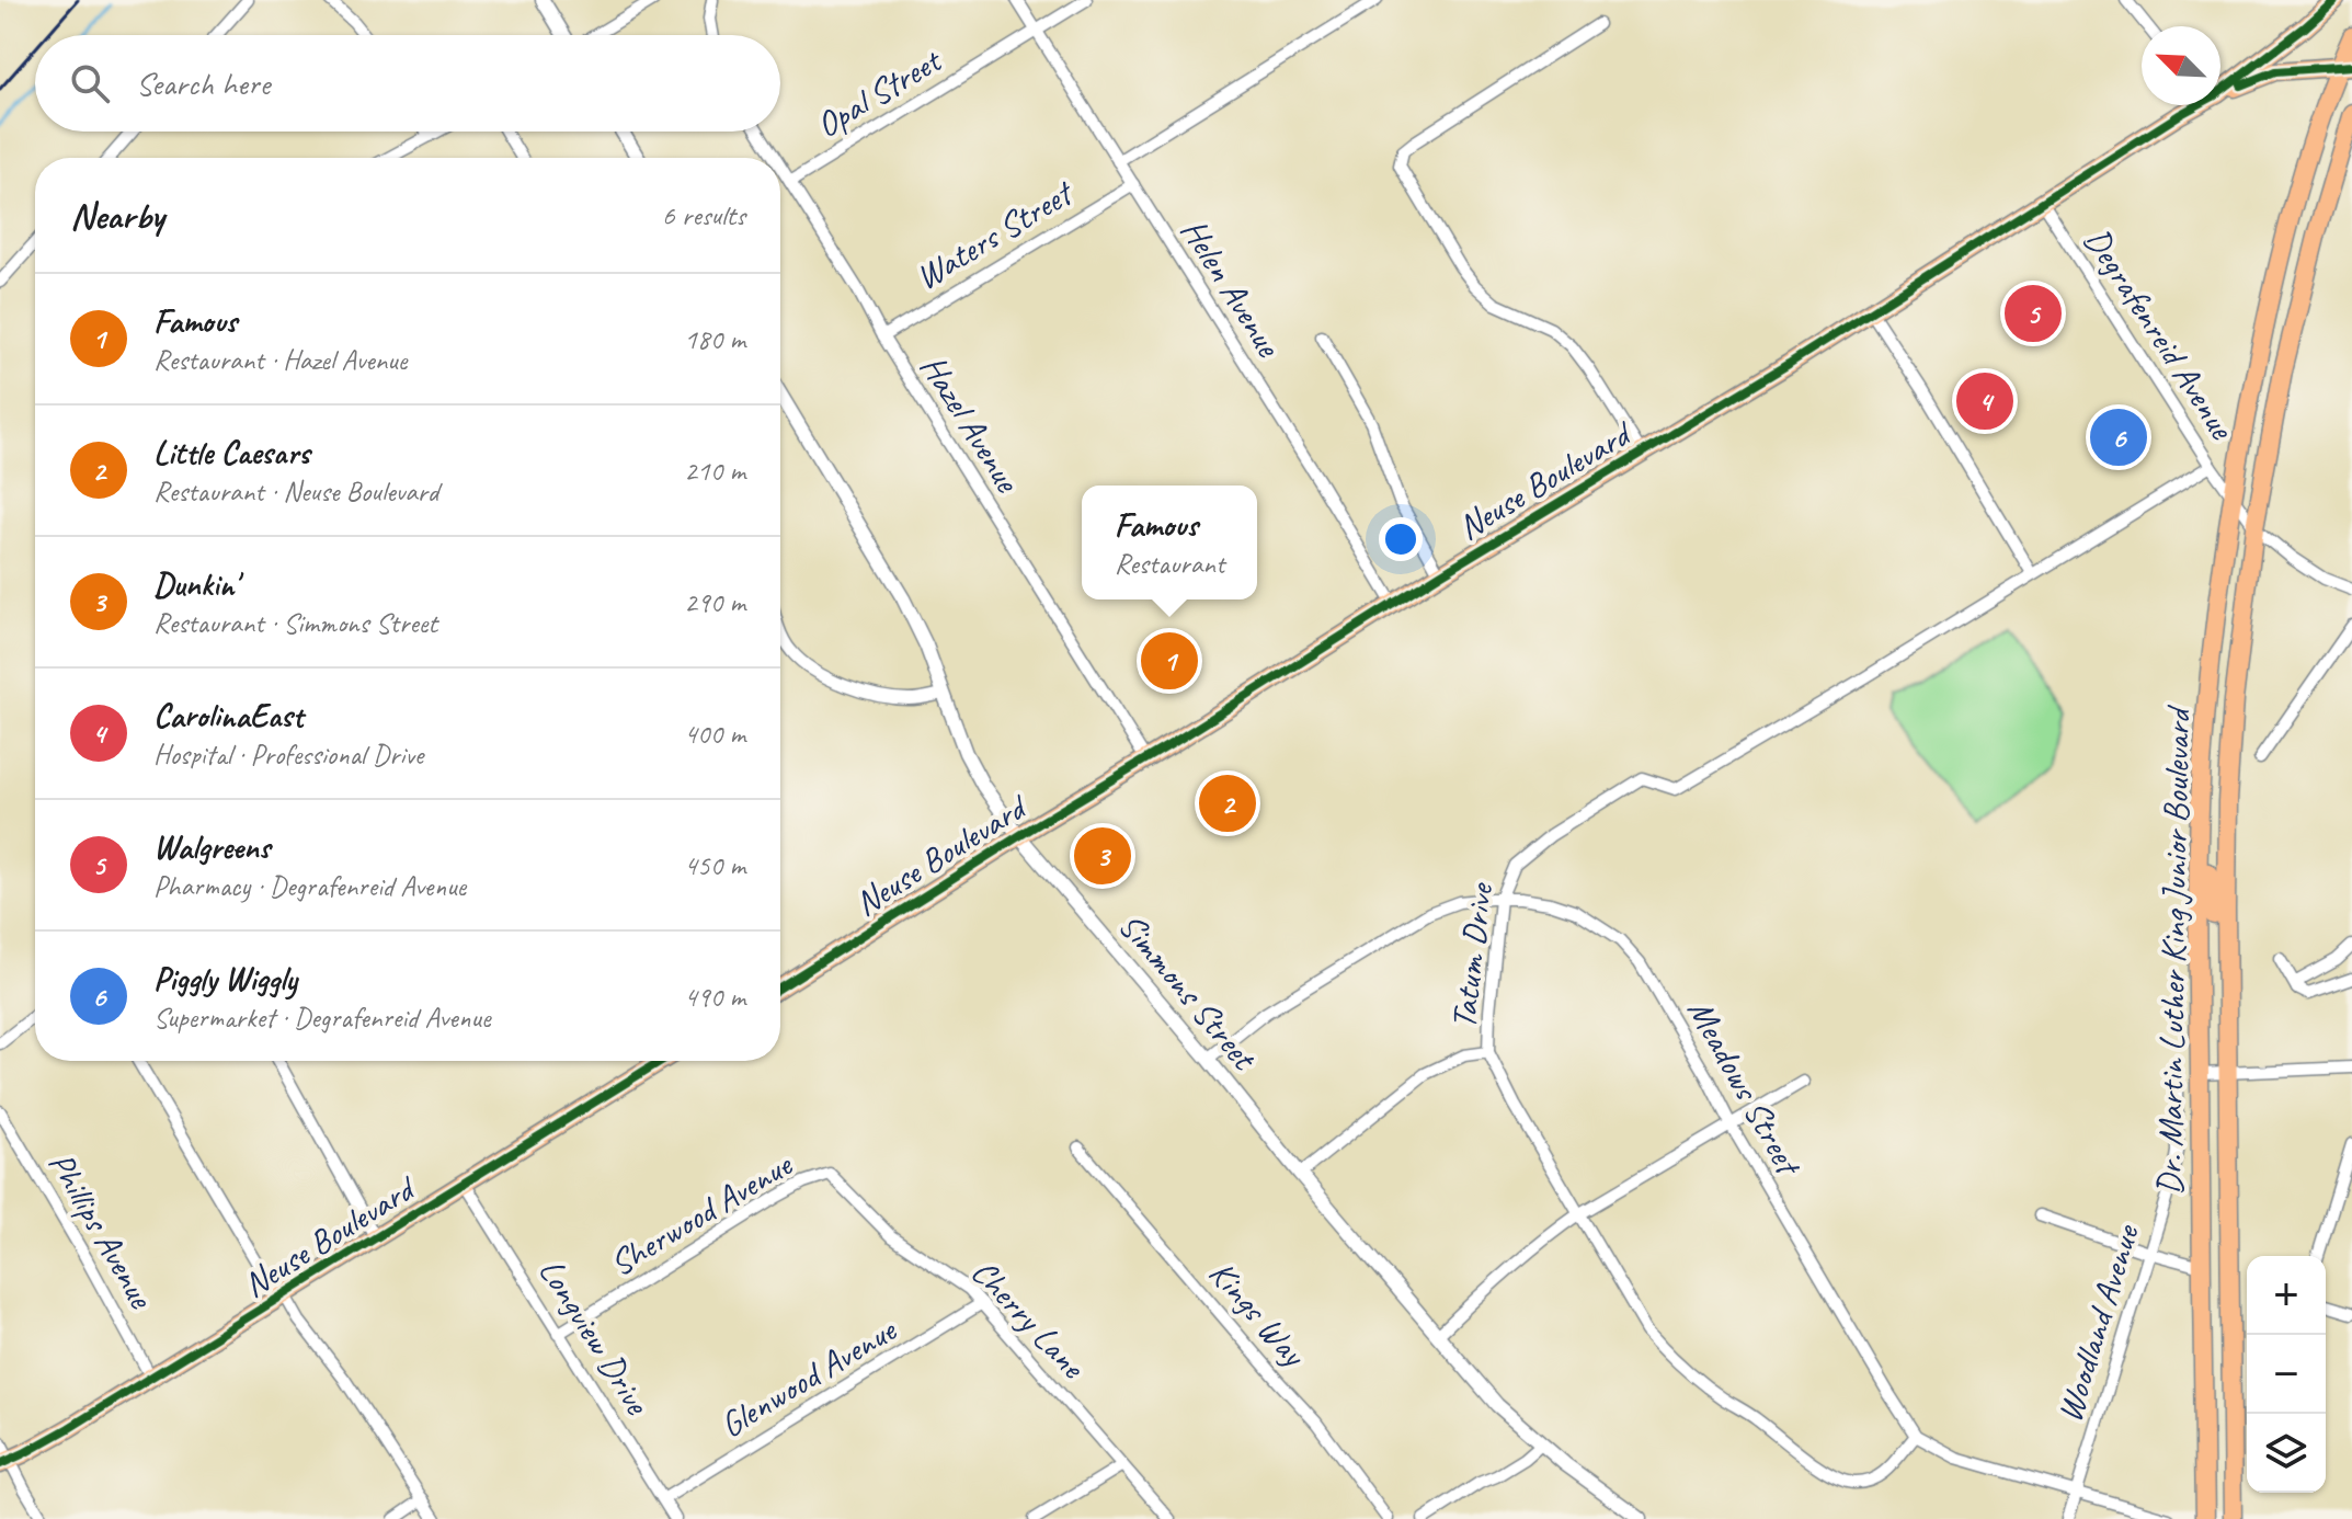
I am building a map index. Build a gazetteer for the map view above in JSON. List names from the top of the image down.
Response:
{
  "streets": {
    "main road": ["Neuse Boulevard", "Dr. Martin Luther King Junior Boulevard"],
    "street": [
      "Opal Street",
      "Waters Street",
      "Helen Avenue",
      "Degrafenreid Avenue",
      "Hazel Avenue",
      "Tatum Drive",
      "Simmons Street",
      "Meadows Street",
      "Sherwood Avenue",
      "Phillips Avenue",
      "Kings Way",
      "Cherry Lane",
      "Woodland Avenue",
      "Longview Drive",
      "Glenwood Avenue"
    ]
  },
  "crossings": [
    ["Opal Street", "Helen Avenue"],
    ["Opal Street", "Hazel Avenue"],
    ["Waters Street", "Helen Avenue"],
    ["Waters Street", "Hazel Avenue"],
    ["Helen Avenue", "Neuse Boulevard"],
    ["Degrafenreid Avenue", "Neuse Boulevard"],
    ["Degrafenreid Avenue", "Dr. Martin Luther King Junior Boulevard"],
    ["Degrafenreid Avenue", "Tatum Drive"],
    ["Hazel Avenue", "Neuse Boulevard"],
    ["Neuse Boulevard", "Simmons Street"],
    ["Neuse Boulevard", "Phillips Avenue"],
    ["Neuse Boulevard", "Longview Drive"],
    ["Tatum Drive", "Meadows Street"],
    ["Simmons Street", "Meadows Street"],
    ["Meadows Street", "Woodland Avenue"],
    ["Sherwood Avenue", "Cherry Lane"],
    ["Sherwood Avenue", "Longview Drive"],
    ["Cherry Lane", "Glenwood Avenue"],
    ["Longview Drive", "Glenwood Avenue"]
  ],
  "north": "top left",
  "page": {
    "search": "Search here",
    "heading": ["Nearby", "6 results"],
    "list": [
      {
        "mark": "1",
        "name": "Famous",
        "note": "Restaurant · Hazel Avenue",
        "value": "180 m"
      },
      {
        "mark": "2",
        "name": "Little Caesars",
        "note": "Restaurant · Neuse Boulevard",
        "value": "210 m"
      },
      {
        "mark": "3",
        "name": "Dunkin'",
        "note": "Restaurant · Simmons Street",
        "value": "290 m"
      },
      {
        "mark": "4",
        "name": "CarolinaEast",
        "note": "Hospital · Professional Drive",
        "value": "400 m"
      },
      {
        "mark": "5",
        "name": "Walgreens",
        "note": "Pharmacy · Degrafenreid Avenue",
        "value": "450 m"
      },
      {
        "mark": "6",
        "name": "Piggly Wiggly",
        "note": "Supermarket · Degrafenreid Avenue",
        "value": "490 m"
      }
    ],
    "pins": [
      "5",
      "4",
      "6",
      "1",
      "2",
      "3"
    ],
    "popup": ["Famous", "Restaurant"],
    "map_buttons": ["+", "−"]
  }
}
